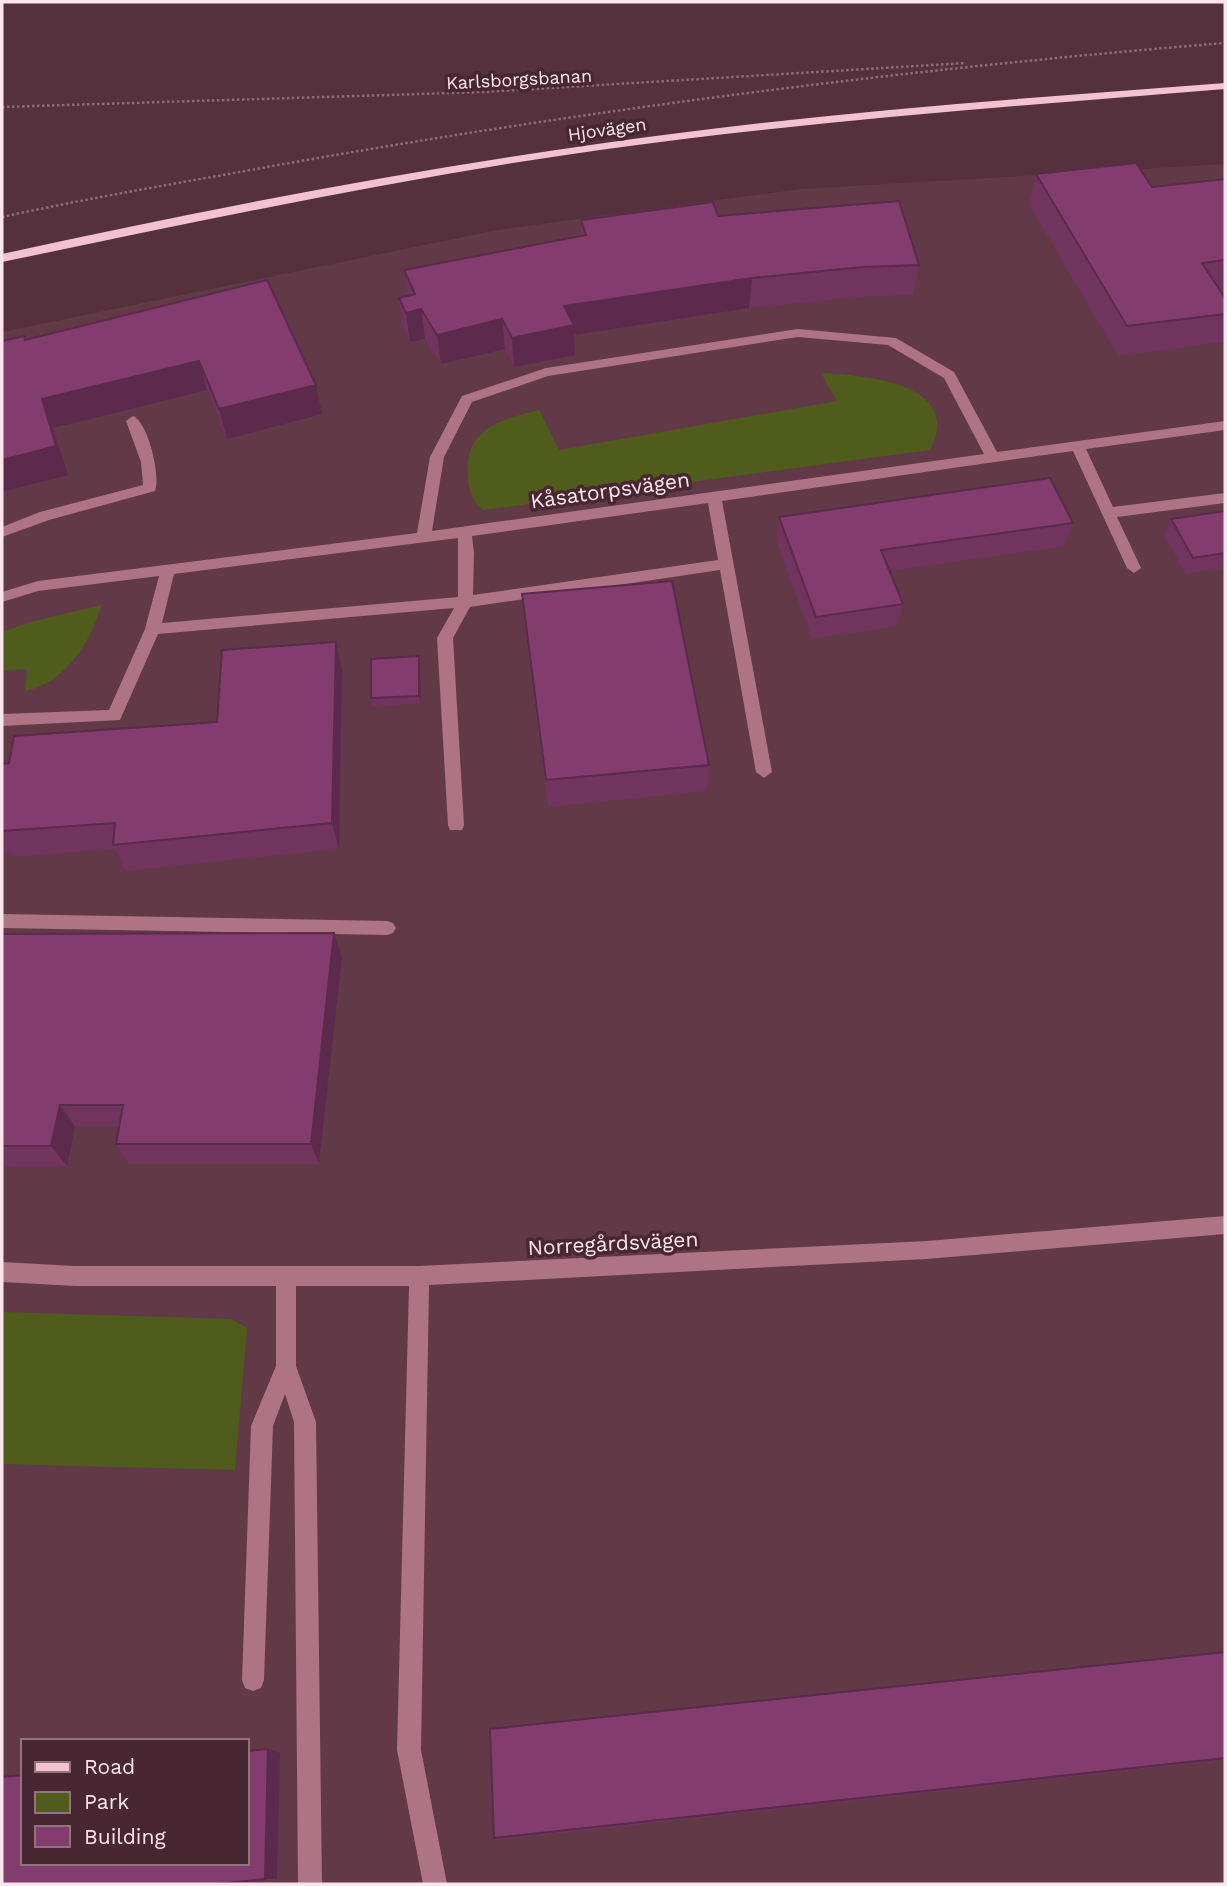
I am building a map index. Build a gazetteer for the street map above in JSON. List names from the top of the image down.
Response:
{
  "streets": {
    "main road": ["Hjovägen"],
    "street": ["Kåsatorpsvägen", "Norregårdsvägen"],
    "path": ["Karlsborgsbanan"]
  },
  "legend": ["Road", "Park", "Building"]
}
